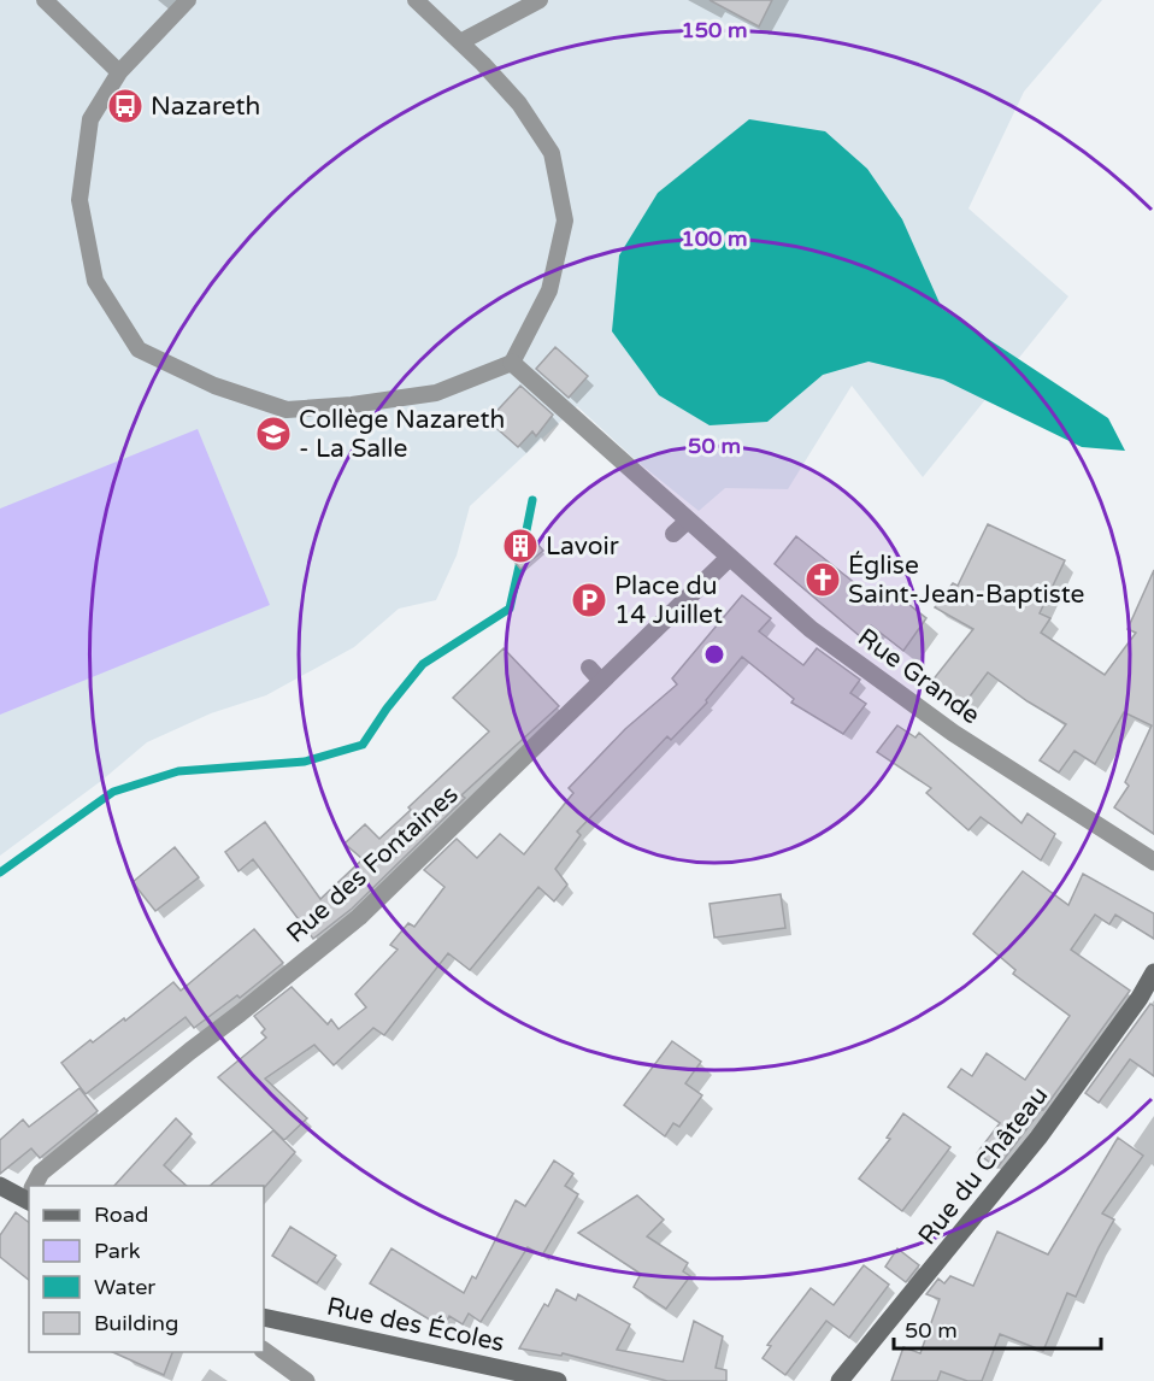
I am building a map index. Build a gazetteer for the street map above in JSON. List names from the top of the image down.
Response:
{
  "streets": {
    "main road": ["Rue du Château", "Rue des Écoles"],
    "street": ["Rue Grande", "Rue des Fontaines"]
  },
  "crossings": [
    ["Rue Grande", "Rue des Fontaines"]
  ],
  "places": {
    "bus stop": ["Nazareth"],
    "school or university": ["Collège Nazareth - La Salle"],
    "building": ["Lavoir"],
    "church": ["Église Saint-Jean-Baptiste"],
    "parking": ["Place du 14 Juillet"]
  },
  "legend": [
    "Road",
    "Park",
    "Water",
    "Building"
  ],
  "scale_bar": "50 m",
  "rings": ["150 m", "100 m", "50 m"]
}
